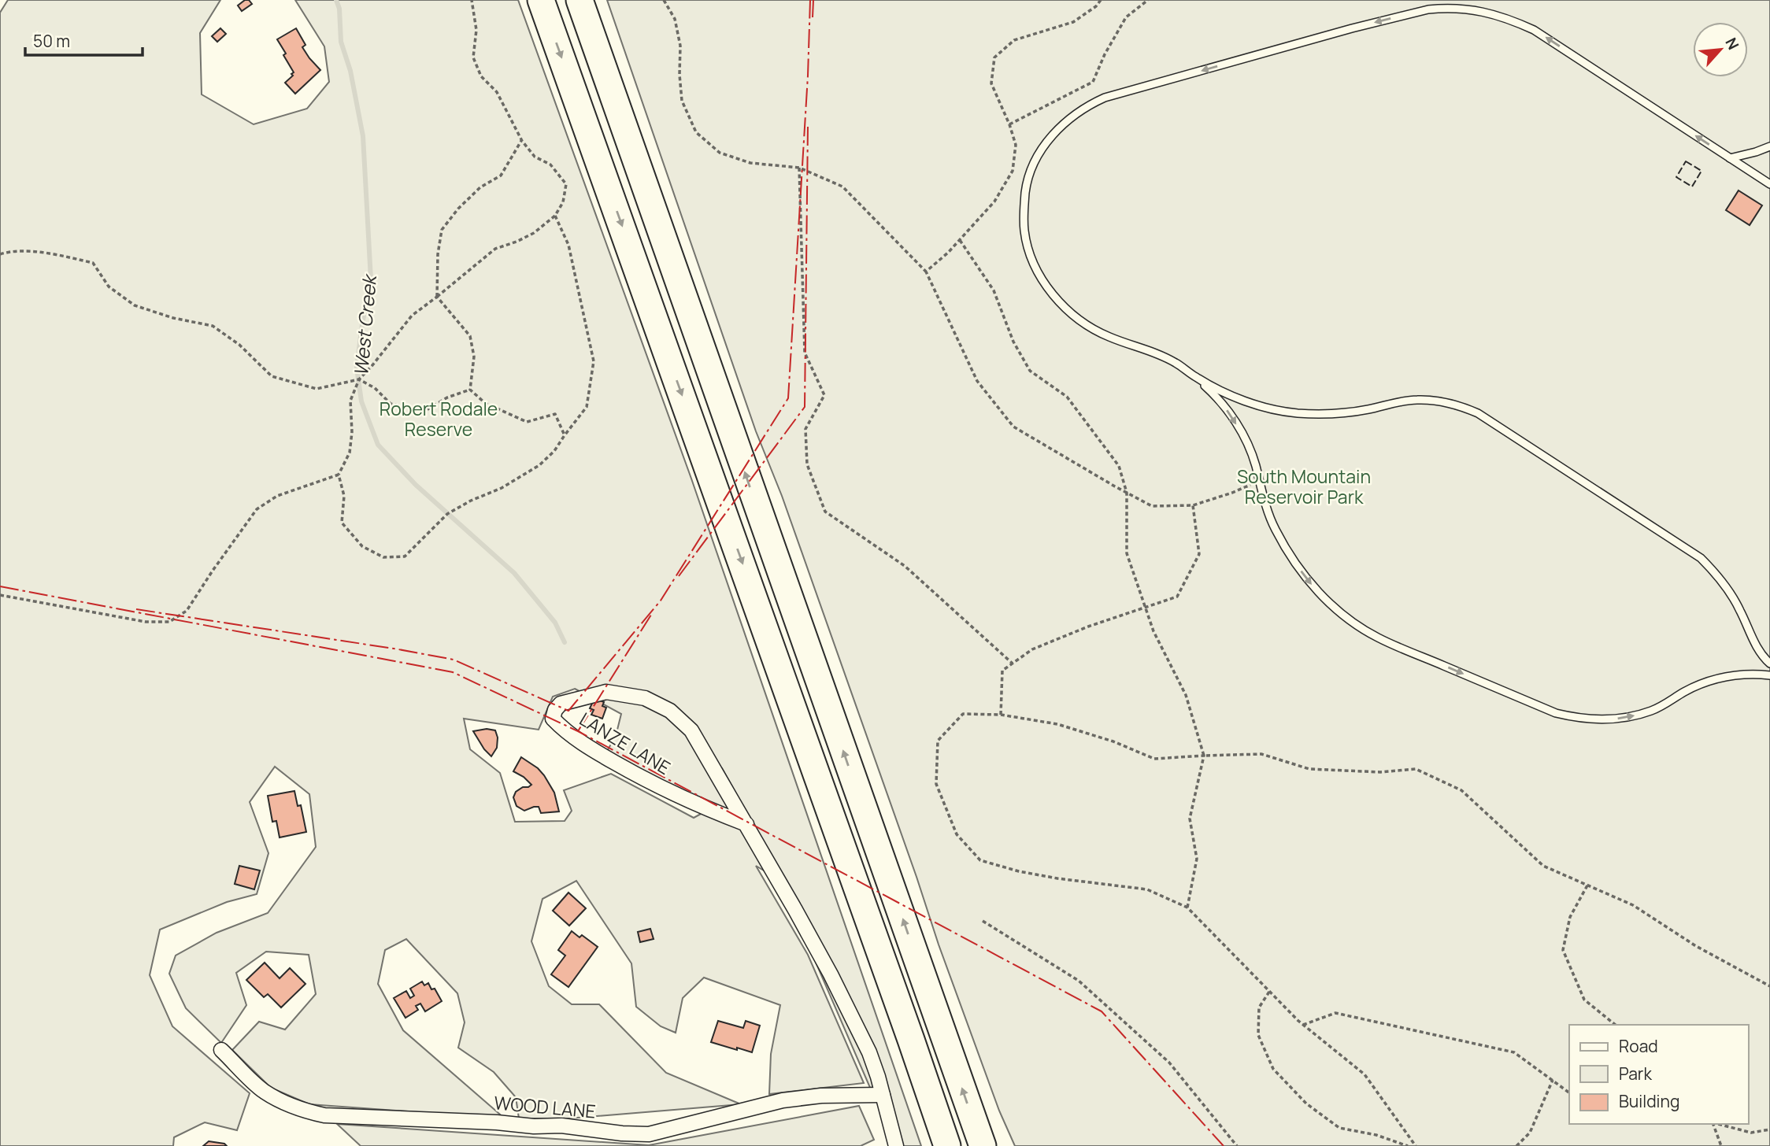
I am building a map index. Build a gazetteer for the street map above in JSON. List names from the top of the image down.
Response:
{
  "streets": {
    "street": ["LANZE LANE", "WOOD LANE"]
  },
  "crossings": [
    ["LANZE LANE", "WOOD LANE"]
  ],
  "water": ["West Creek"],
  "parks": ["Robert Rodale Reserve", "South Mountain Reservoir Park"],
  "legend": ["Road", "Park", "Building"],
  "scale_bar": "50 m",
  "north": "top right"
}
